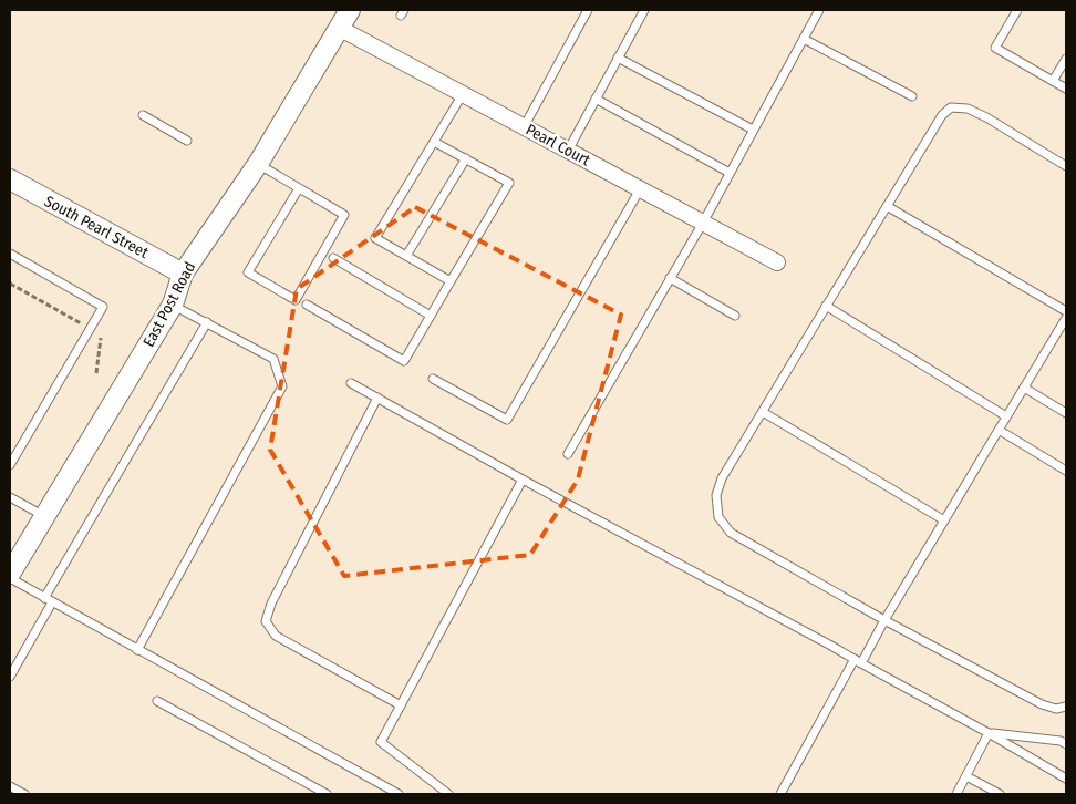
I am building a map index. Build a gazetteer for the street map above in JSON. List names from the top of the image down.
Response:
{
  "streets": {
    "street": ["Pearl Court", "South Pearl Street", "East Post Road"]
  },
  "crossings": [
    ["Pearl Court", "East Post Road"],
    ["South Pearl Street", "East Post Road"]
  ]
}
